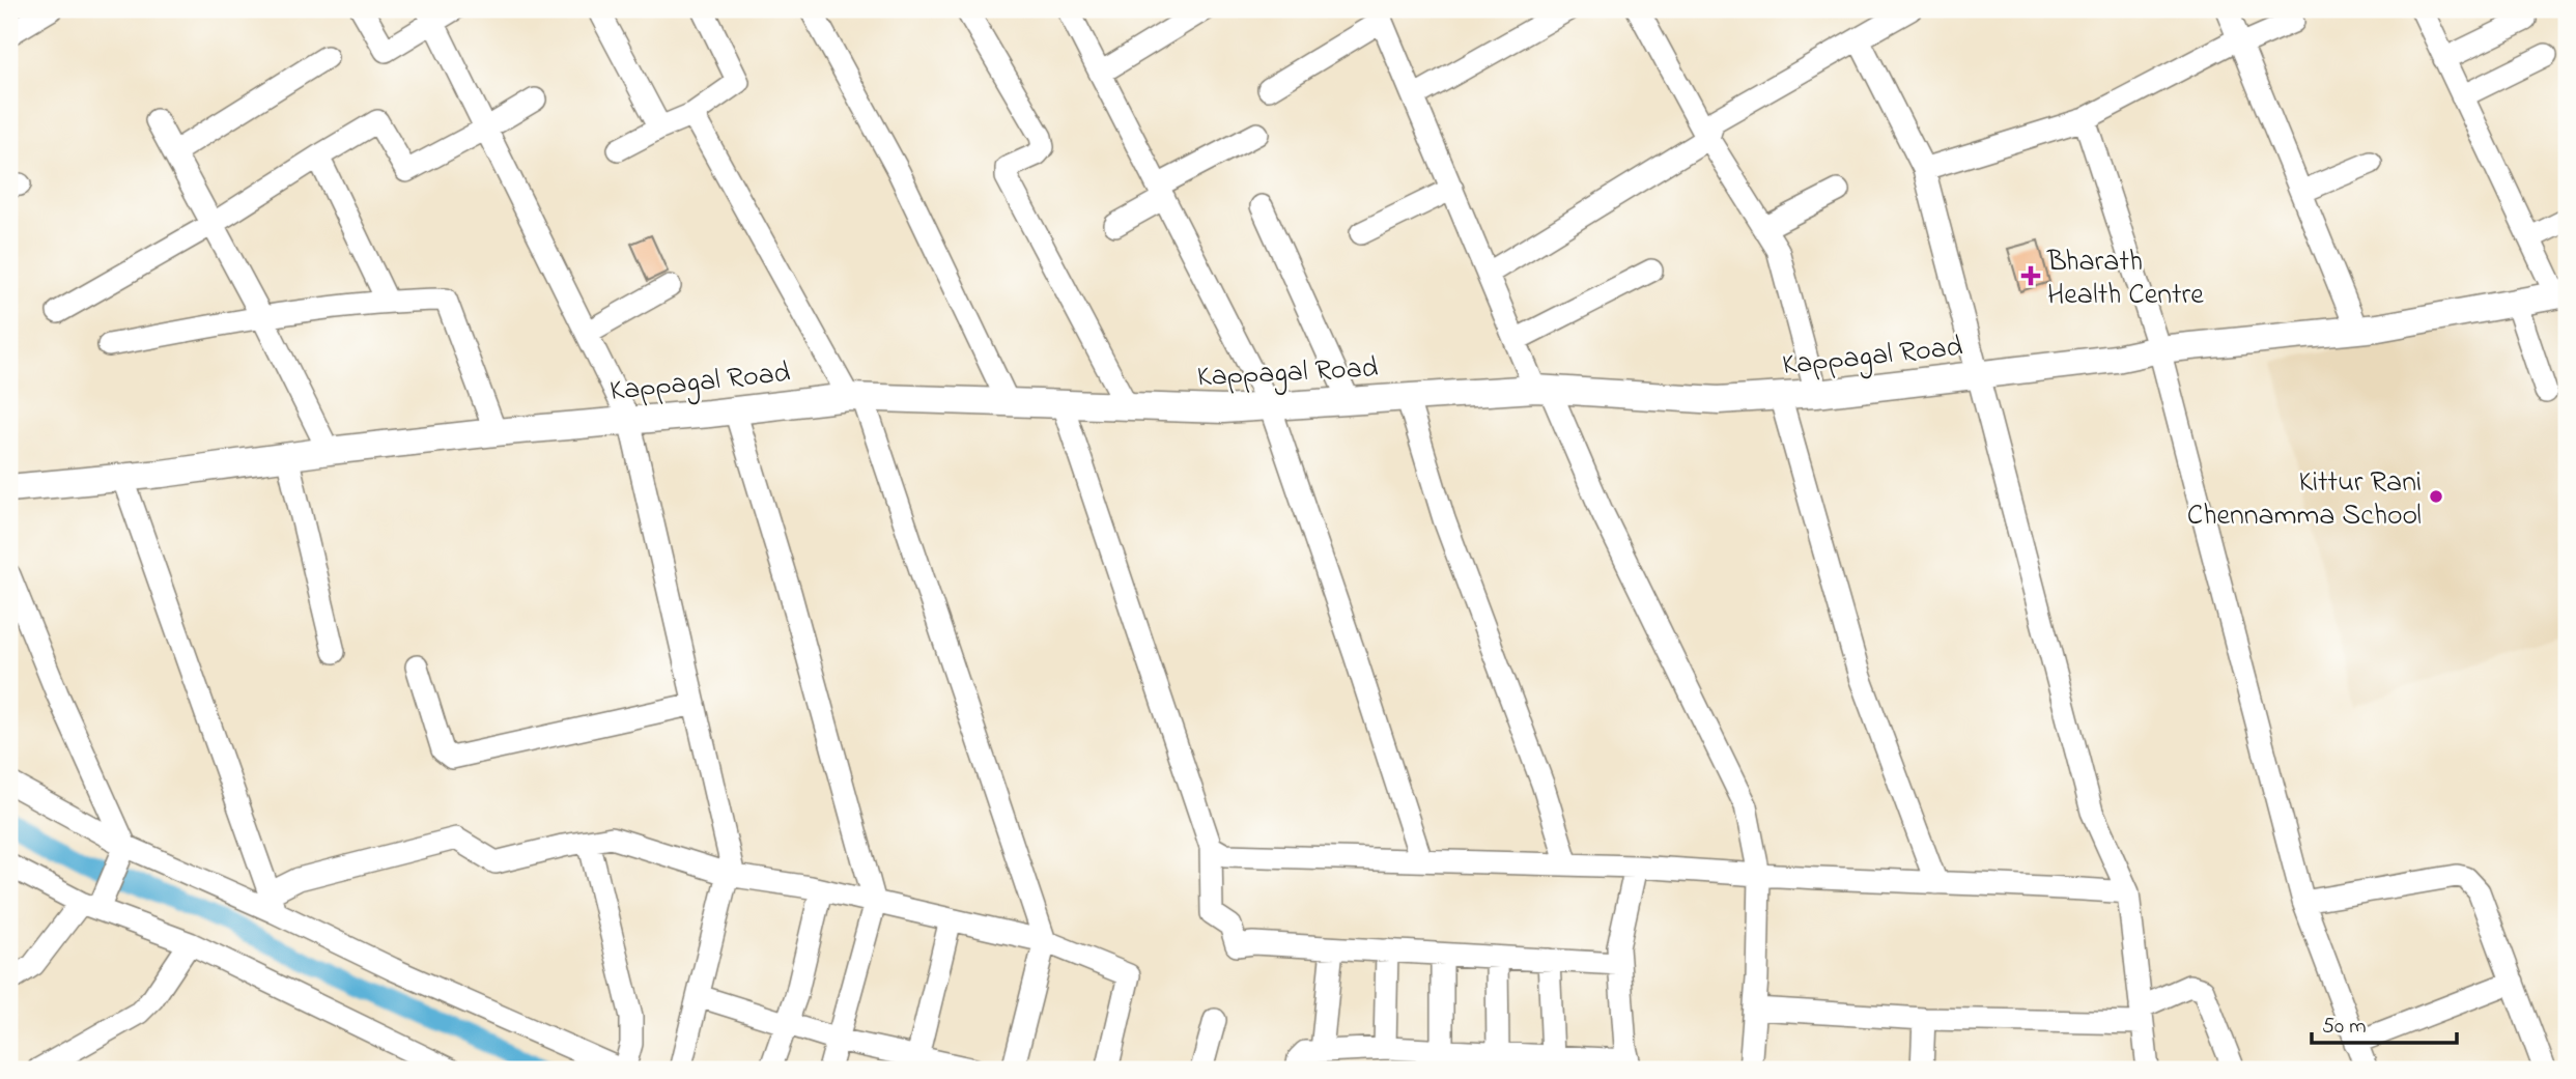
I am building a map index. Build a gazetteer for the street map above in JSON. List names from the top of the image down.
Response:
{
  "streets": {
    "main road": ["Kappagal Road"]
  },
  "places": {
    "health": ["Bharath Health Centre"],
    "other": ["Kittur Rani Chennamma School"]
  },
  "scale_bar": "50 m"
}
